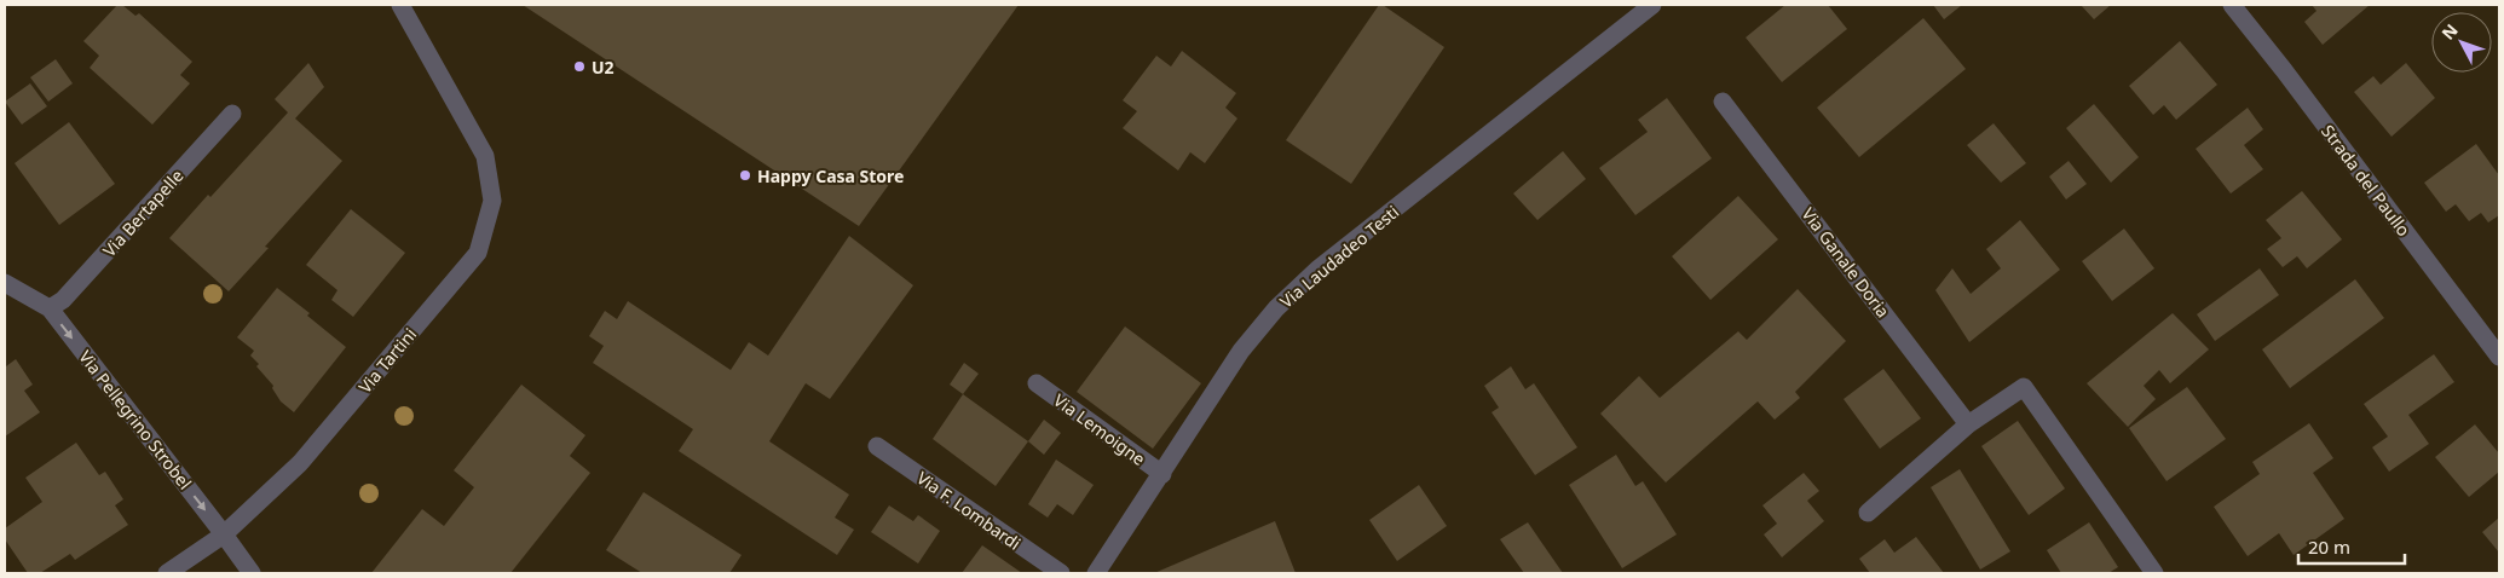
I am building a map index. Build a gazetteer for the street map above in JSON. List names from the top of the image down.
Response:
{
  "streets": {
    "street": [
      "Strada del Paullo",
      "Via Bertapelle",
      "Via Laudadeo Testi",
      "Via Ganale Doria",
      "Via Tartini",
      "Via Pellegrino Strobel",
      "Via Lemoigne",
      "Via F. Lombardi"
    ]
  },
  "crossings": [
    ["Via Bertapelle", "Via Pellegrino Strobel"],
    ["Via Laudadeo Testi", "Via Lemoigne"],
    ["Via Tartini", "Via Pellegrino Strobel"]
  ],
  "one_way": ["Via Pellegrino Strobel"],
  "places": ["U2", "Happy Casa Store"],
  "scale_bar": "20 m",
  "north": "top left"
}
